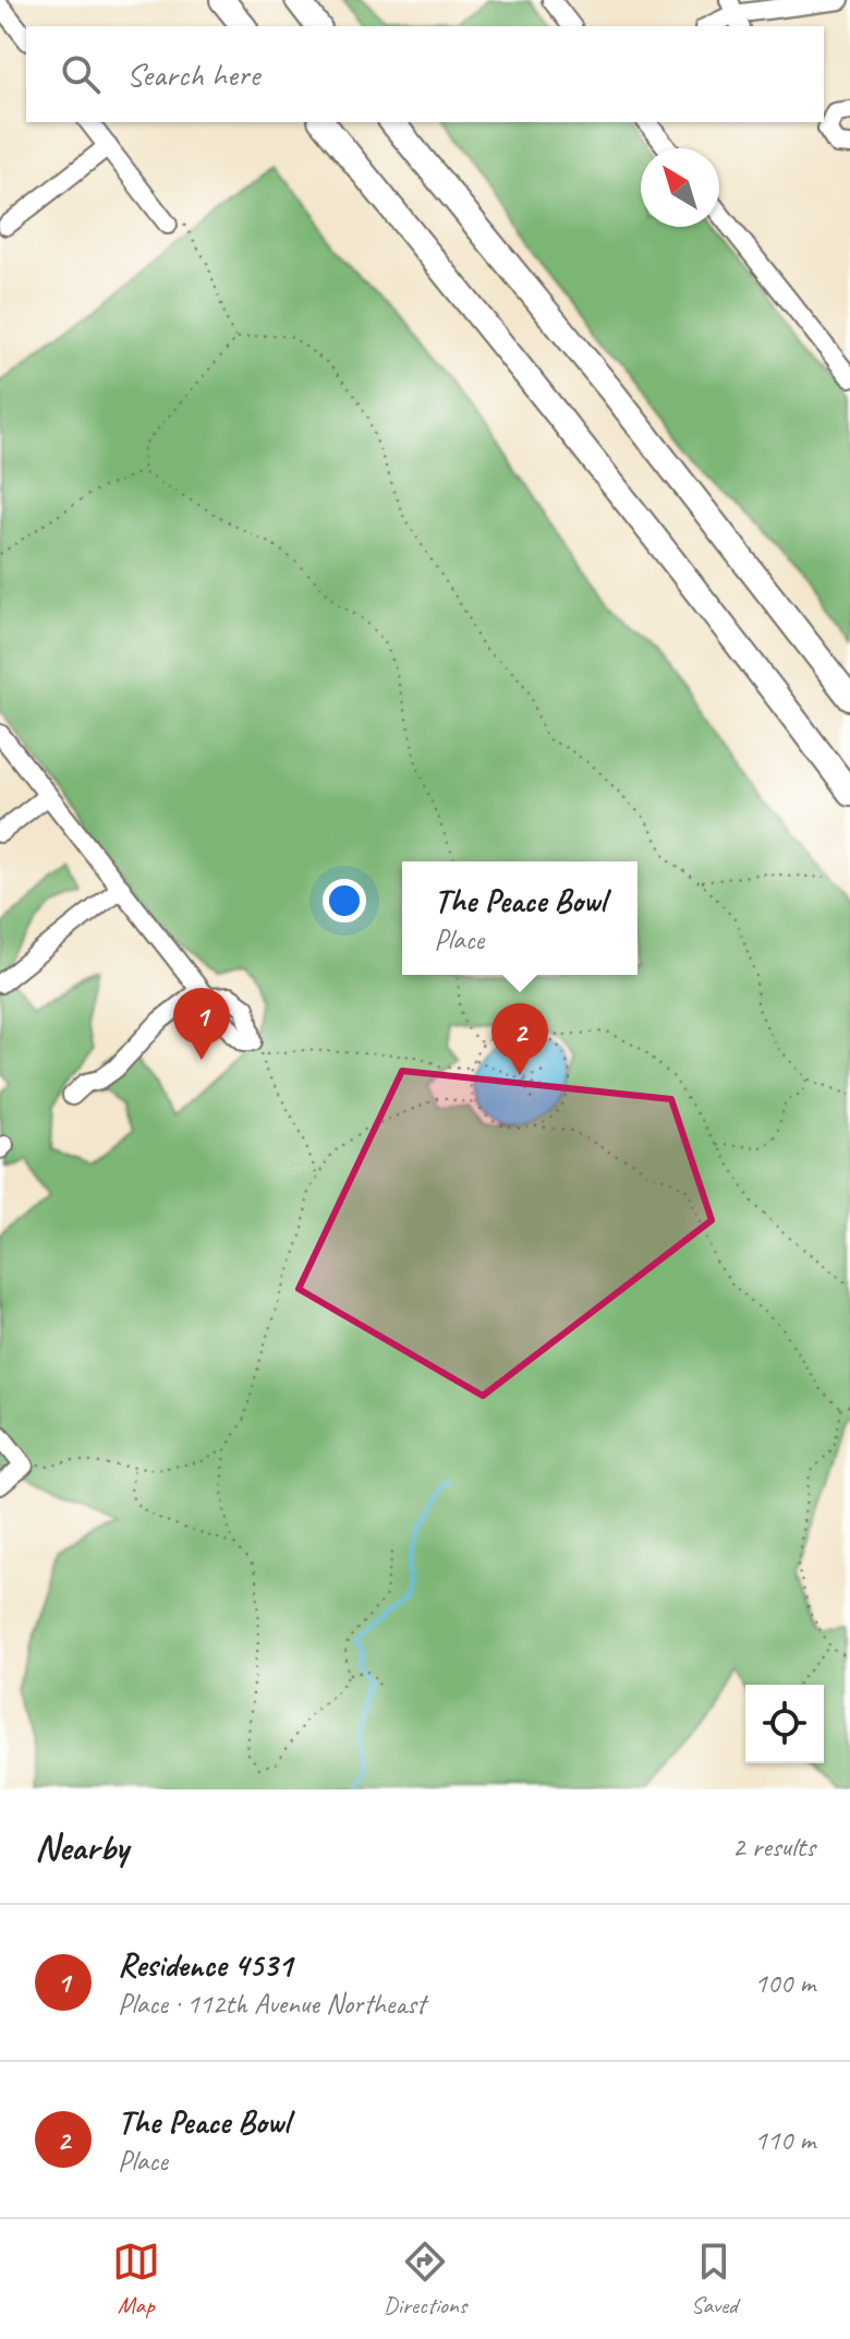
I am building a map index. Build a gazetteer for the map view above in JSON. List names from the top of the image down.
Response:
{
  "north": "top left",
  "page": {
    "search": "Search here",
    "popup": ["The Peace Bowl", "Place"],
    "pins": ["1", "2"],
    "heading": ["Nearby", "2 results"],
    "list": [
      {
        "mark": "1",
        "name": "Residence 4531",
        "note": "Place · 112th Avenue Northeast",
        "value": "100 m"
      },
      {
        "mark": "2",
        "name": "The Peace Bowl",
        "note": "Place",
        "value": "110 m"
      }
    ],
    "nav": ["Map", "Directions", "Saved"]
  }
}
